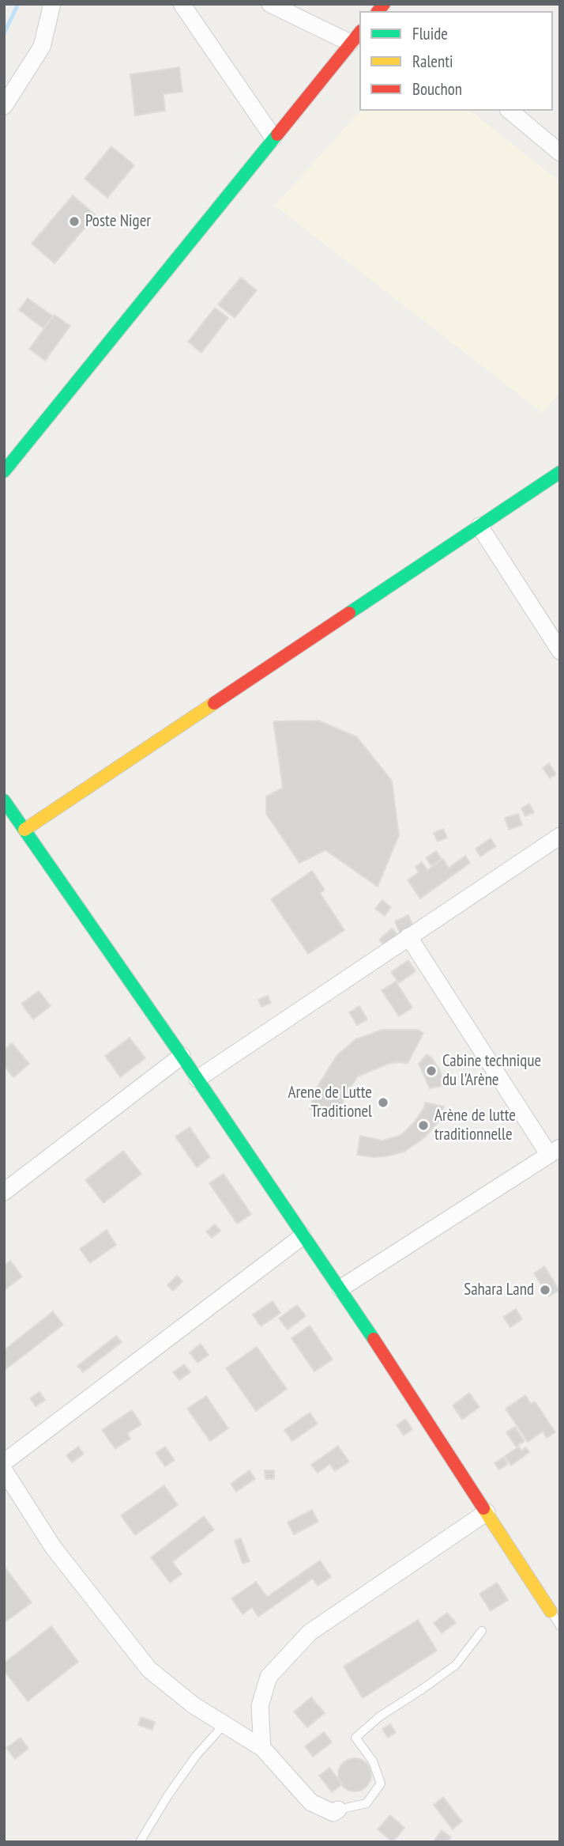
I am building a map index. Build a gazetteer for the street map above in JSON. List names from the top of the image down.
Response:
{
  "places": [
    "Poste Niger",
    "Cabine technique du l'Arène",
    "Arene de Lutte Traditionel",
    "Arène de lutte traditionnelle",
    "Sahara Land"
  ],
  "legend": ["Fluide", "Ralenti", "Bouchon"]
}
